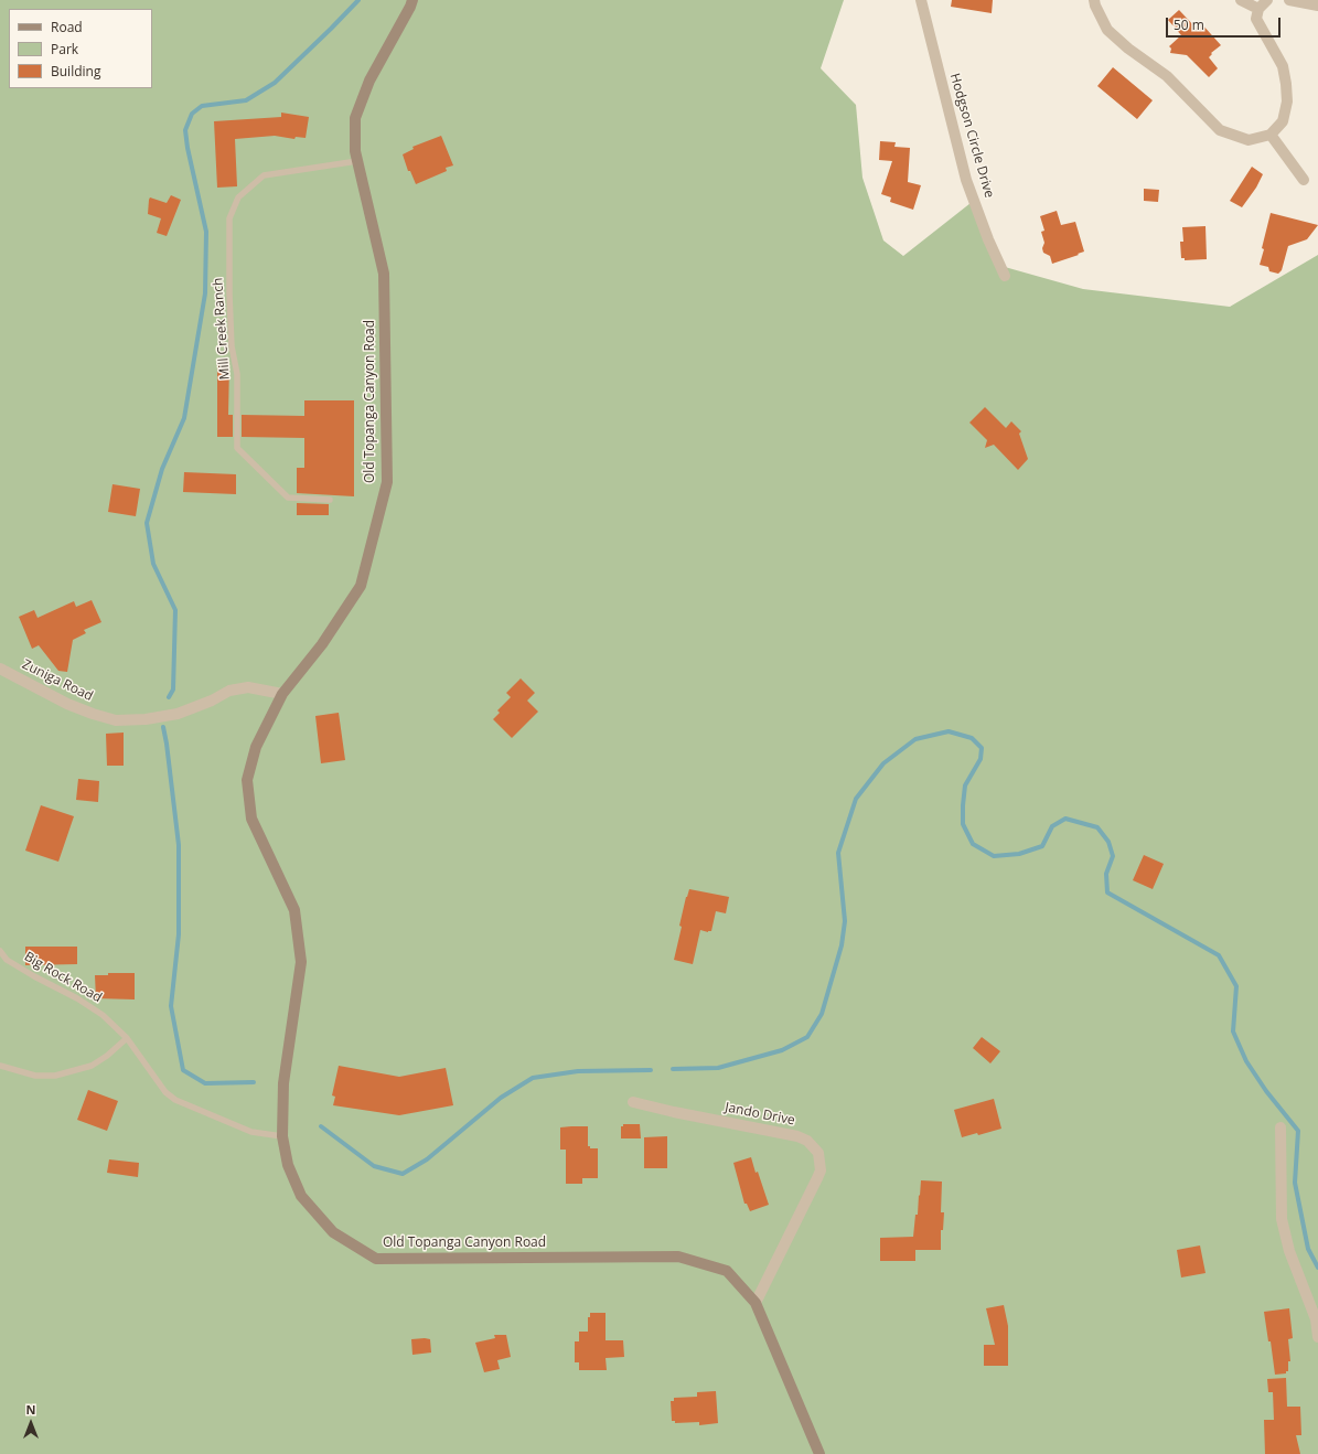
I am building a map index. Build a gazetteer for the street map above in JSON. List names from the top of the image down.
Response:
{
  "streets": {
    "main road": ["Old Topanga Canyon Road"],
    "street": ["Hodgson Circle Drive", "Zuniga Road", "Jando Drive"],
    "lane": ["Mill Creek Ranch", "Big Rock Road"]
  },
  "crossings": [
    ["Mill Creek Ranch", "Old Topanga Canyon Road"],
    ["Old Topanga Canyon Road", "Zuniga Road"],
    ["Old Topanga Canyon Road", "Big Rock Road"],
    ["Old Topanga Canyon Road", "Jando Drive"]
  ],
  "legend": ["Road", "Park", "Building"],
  "scale_bar": "50 m",
  "north": "top"
}
